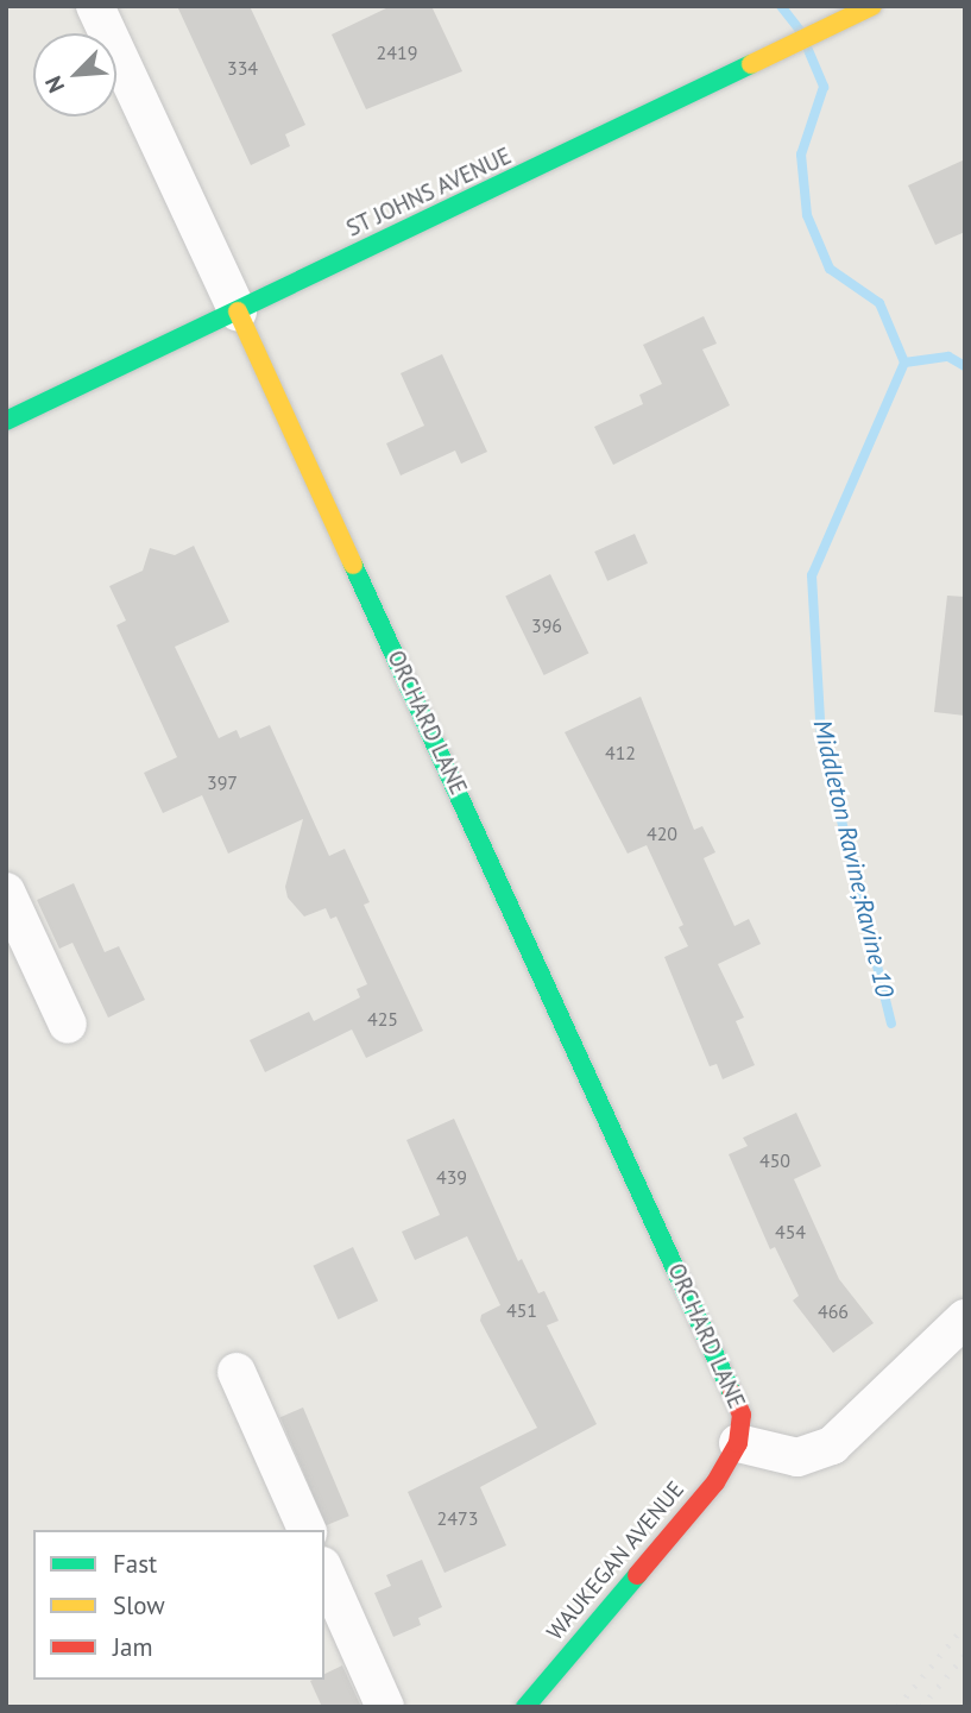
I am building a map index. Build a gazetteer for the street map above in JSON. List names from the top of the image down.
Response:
{
  "streets": {
    "street": ["ST JOHNS AVENUE", "ORCHARD LANE", "WAUKEGAN AVENUE"]
  },
  "crossings": [
    ["ST JOHNS AVENUE", "ORCHARD LANE"],
    ["ORCHARD LANE", "WAUKEGAN AVENUE"]
  ],
  "water": ["Middleton Ravine;Ravine 10"],
  "house_numbers": [
    "2419",
    "334",
    "396",
    "412",
    "397",
    "420",
    "425",
    "450",
    "439",
    "454",
    "451",
    "466",
    "2473"
  ],
  "legend": ["Fast", "Slow", "Jam"],
  "north": "bottom left"
}
